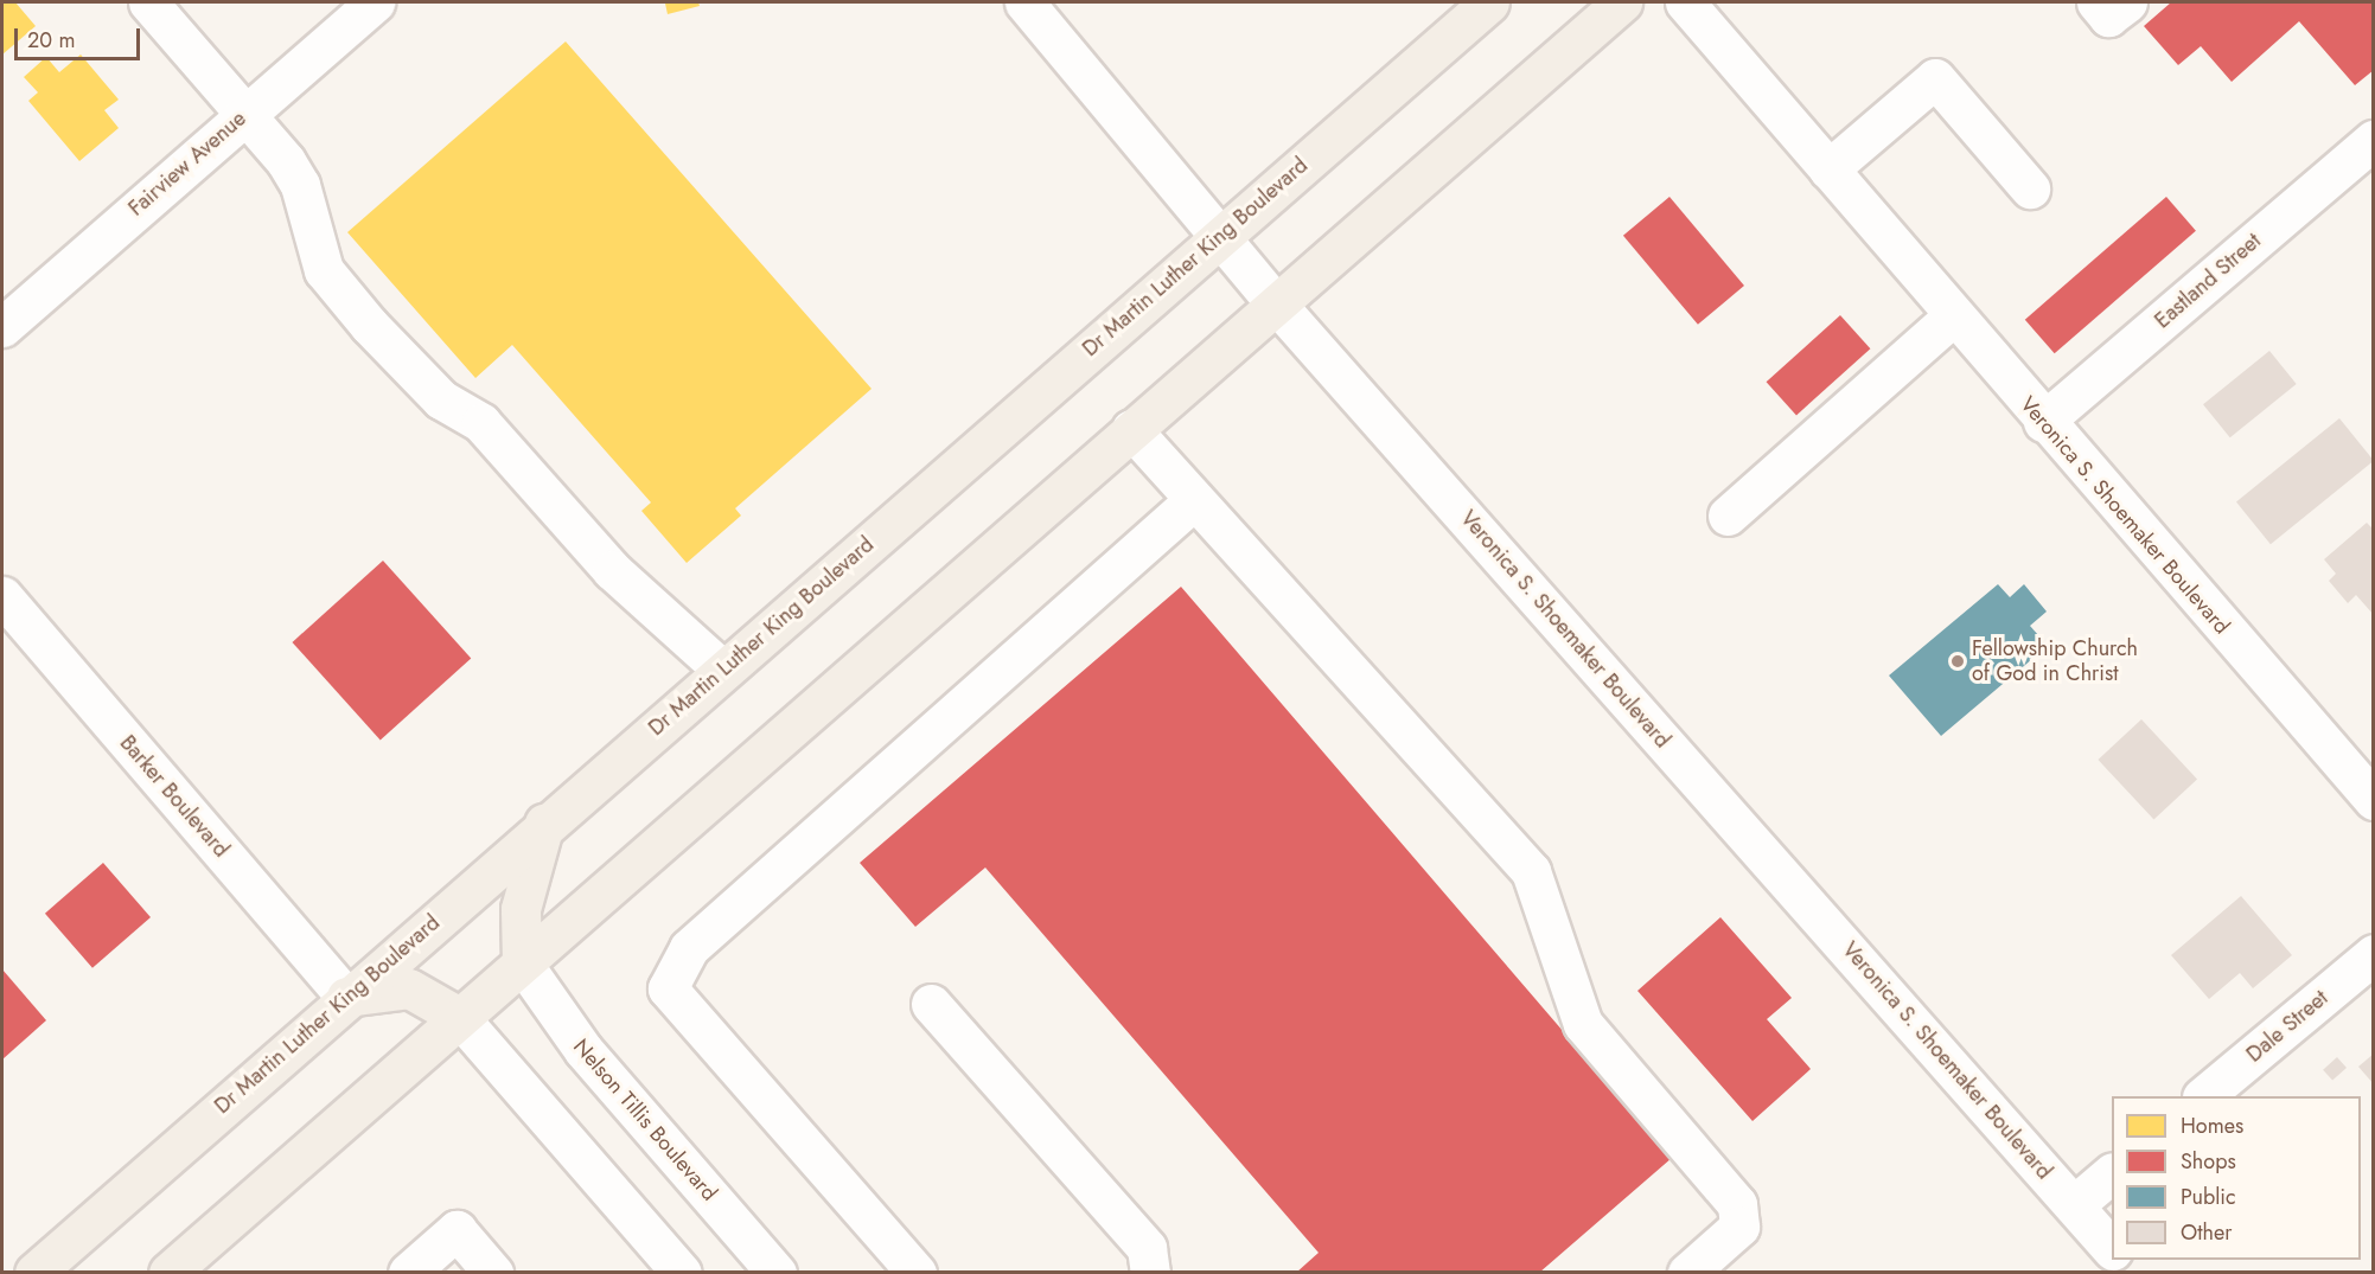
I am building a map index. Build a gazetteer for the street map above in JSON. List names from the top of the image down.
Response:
{
  "streets": {
    "main road": ["Dr Martin Luther King Boulevard"],
    "street": [
      "Fairview Avenue",
      "Eastland Street",
      "Veronica S. Shoemaker Boulevard",
      "Barker Boulevard",
      "Dale Street",
      "Nelson Tillis Boulevard"
    ]
  },
  "crossings": [
    ["Dr Martin Luther King Boulevard", "Veronica S. Shoemaker Boulevard"],
    ["Dr Martin Luther King Boulevard", "Barker Boulevard"],
    ["Eastland Street", "Veronica S. Shoemaker Boulevard"]
  ],
  "places": ["Fellowship Church of God in Christ"],
  "legend": [
    "Homes",
    "Shops",
    "Public",
    "Other"
  ],
  "scale_bar": "20 m"
}
